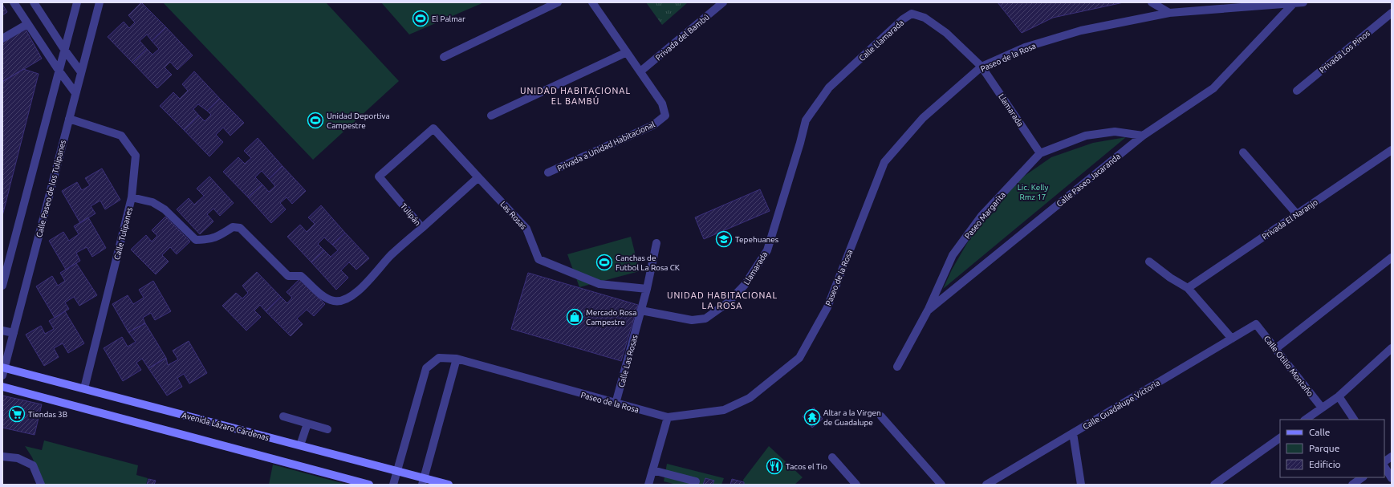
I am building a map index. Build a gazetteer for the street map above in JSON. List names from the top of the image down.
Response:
{
  "streets": {
    "main road": ["Avenida Lázaro Cárdenas"],
    "street": [
      "Privada del Bambú",
      "Calle Llamarada",
      "Privada Los Pinos",
      "Paseo de la Rosa",
      "Llamarada",
      "Privada a Unidad Habitacional",
      "Calle Paseo Jacaranda",
      "Calle Paseo de los Tulipanes",
      "Tulipán",
      "Las Rosas",
      "Paseo Margarita",
      "Privada El Naranjo",
      "Calle Tulipanes",
      "Calle Las Rosas",
      "Calle Otilio Montaño",
      "Calle Guadalupe Victoria"
    ]
  },
  "crossings": [
    ["Privada del Bambú", "Privada a Unidad Habitacional"],
    ["Calle Llamarada", "Paseo de la Rosa"],
    ["Calle Llamarada", "Llamarada"],
    ["Paseo de la Rosa", "Llamarada"],
    ["Paseo de la Rosa", "Calle Paseo Jacaranda"],
    ["Paseo de la Rosa", "Calle Las Rosas"],
    ["Paseo de la Rosa", "Avenida Lázaro Cárdenas"],
    ["Llamarada", "Paseo Margarita"],
    ["Llamarada", "Calle Las Rosas"],
    ["Calle Paseo Jacaranda", "Paseo Margarita"],
    ["Calle Paseo de los Tulipanes", "Calle Tulipanes"],
    ["Calle Paseo de los Tulipanes", "Avenida Lázaro Cárdenas"],
    ["Tulipán", "Las Rosas"],
    ["Tulipán", "Calle Tulipanes"],
    ["Las Rosas", "Calle Las Rosas"],
    ["Calle Tulipanes", "Avenida Lázaro Cárdenas"],
    ["Calle Otilio Montaño", "Calle Guadalupe Victoria"]
  ],
  "districts": ["UNIDAD HABITACIONAL EL BAMBÚ", "UNIDAD HABITACIONAL LA ROSA"],
  "parks": ["Lic. Kelly Rmz 17"],
  "places": {
    "sports": ["El Palmar", "Unidad Deportiva Campestre", "Canchas de Futbol La Rosa CK"],
    "school or university": ["Tepehuanes"],
    "shop": ["Mercado Rosa Campestre"],
    "supermarket": ["Tiendas 3B"],
    "temple": ["Altar a la Virgen de Guadalupe"],
    "restaurant": ["Tacos el Tio"]
  },
  "legend": ["Calle", "Parque", "Edificio"]
}
